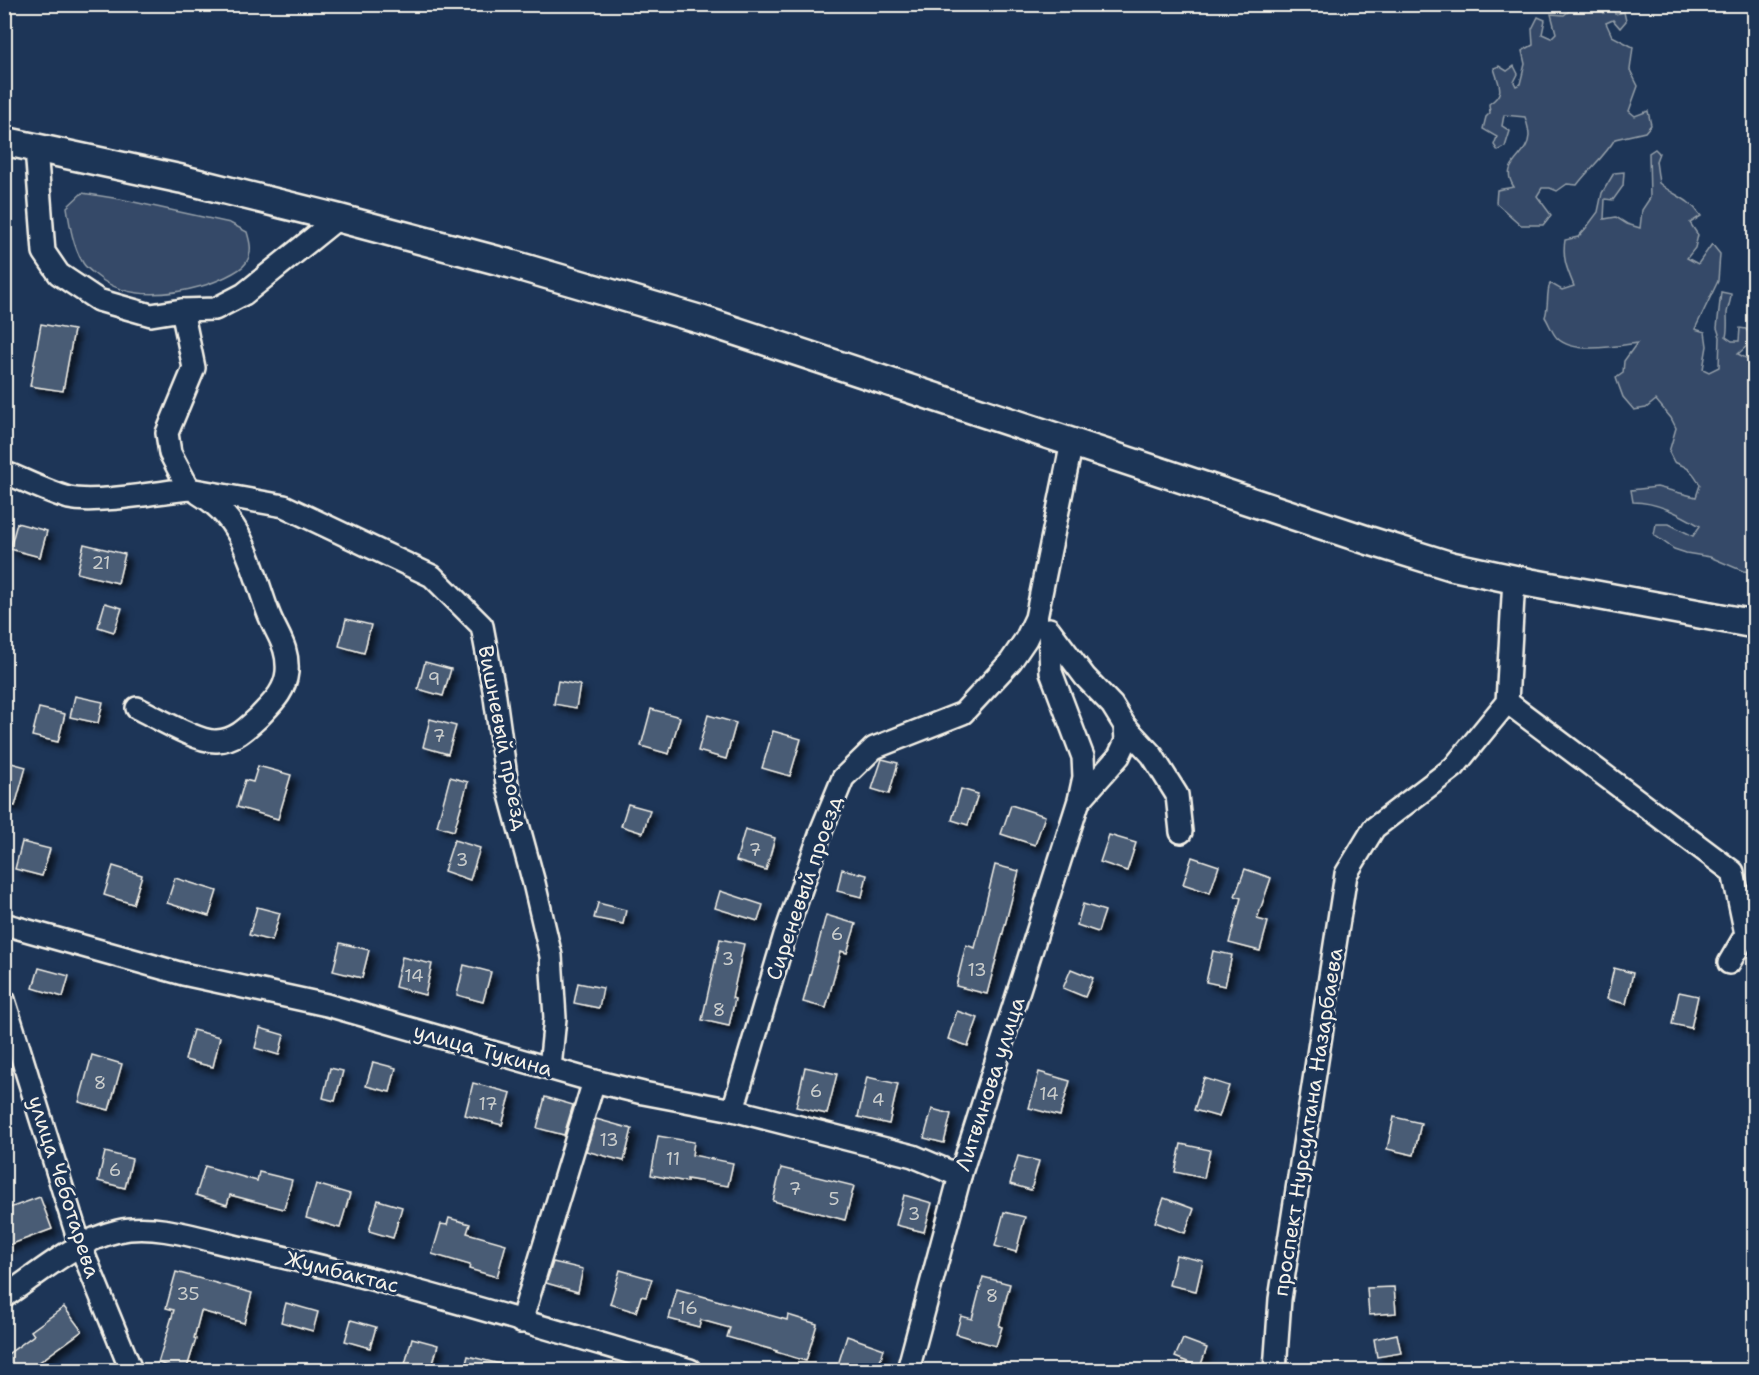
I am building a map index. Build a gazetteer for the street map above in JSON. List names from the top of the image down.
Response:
{
  "streets": {
    "street": [
      "Вишневый проезд",
      "Сиреневый проезд",
      "улица Тукина",
      "Литвинова улица",
      "проспект Нурсултана Назарбаева",
      "улица Чеботарева",
      "Жумбактас"
    ]
  },
  "crossings": [
    ["Вишневый проезд", "улица Тукина"],
    ["Сиреневый проезд", "улица Тукина"],
    ["Сиреневый проезд", "Литвинова улица"],
    ["улица Тукина", "Литвинова улица"],
    ["улица Чеботарева", "Жумбактас"]
  ],
  "house_numbers": [
    "21",
    "9",
    "7",
    "7",
    "3",
    "6",
    "3",
    "13",
    "14",
    "8",
    "8",
    "6",
    "14",
    "4",
    "17",
    "13",
    "11",
    "6",
    "7",
    "5",
    "3",
    "35",
    "8",
    "16"
  ]
}
